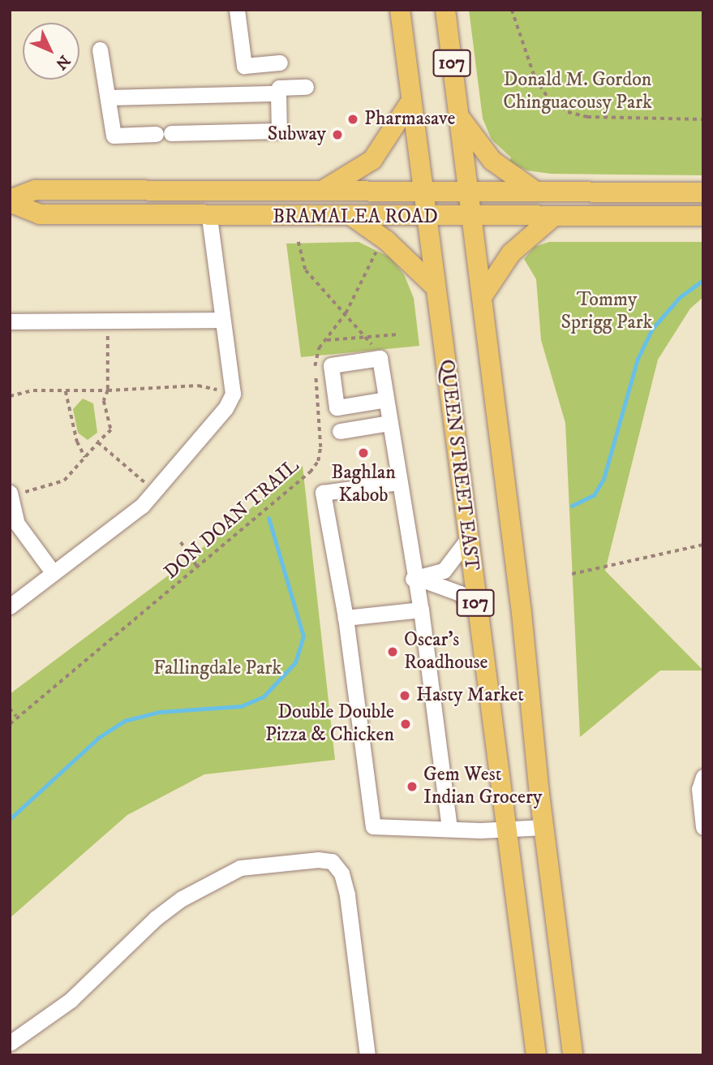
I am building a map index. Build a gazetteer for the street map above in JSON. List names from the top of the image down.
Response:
{
  "streets": {
    "main road": ["107", "BRAMALEA ROAD", "QUEEN STREET EAST"],
    "path": ["DON DOAN TRAIL"]
  },
  "crossings": [
    ["107", "BRAMALEA ROAD"],
    ["BRAMALEA ROAD", "QUEEN STREET EAST"]
  ],
  "parks": ["Donald M. Gordon Chinguacousy Park", "Tommy Sprigg Park", "Fallingdale Park"],
  "places": [
    "Pharmasave",
    "Subway",
    "Baghlan Kabob",
    "Oscar's Roadhouse",
    "Hasty Market",
    "Double Double Pizza & Chicken",
    "Gem West Indian Grocery"
  ],
  "north": "bottom right"
}
